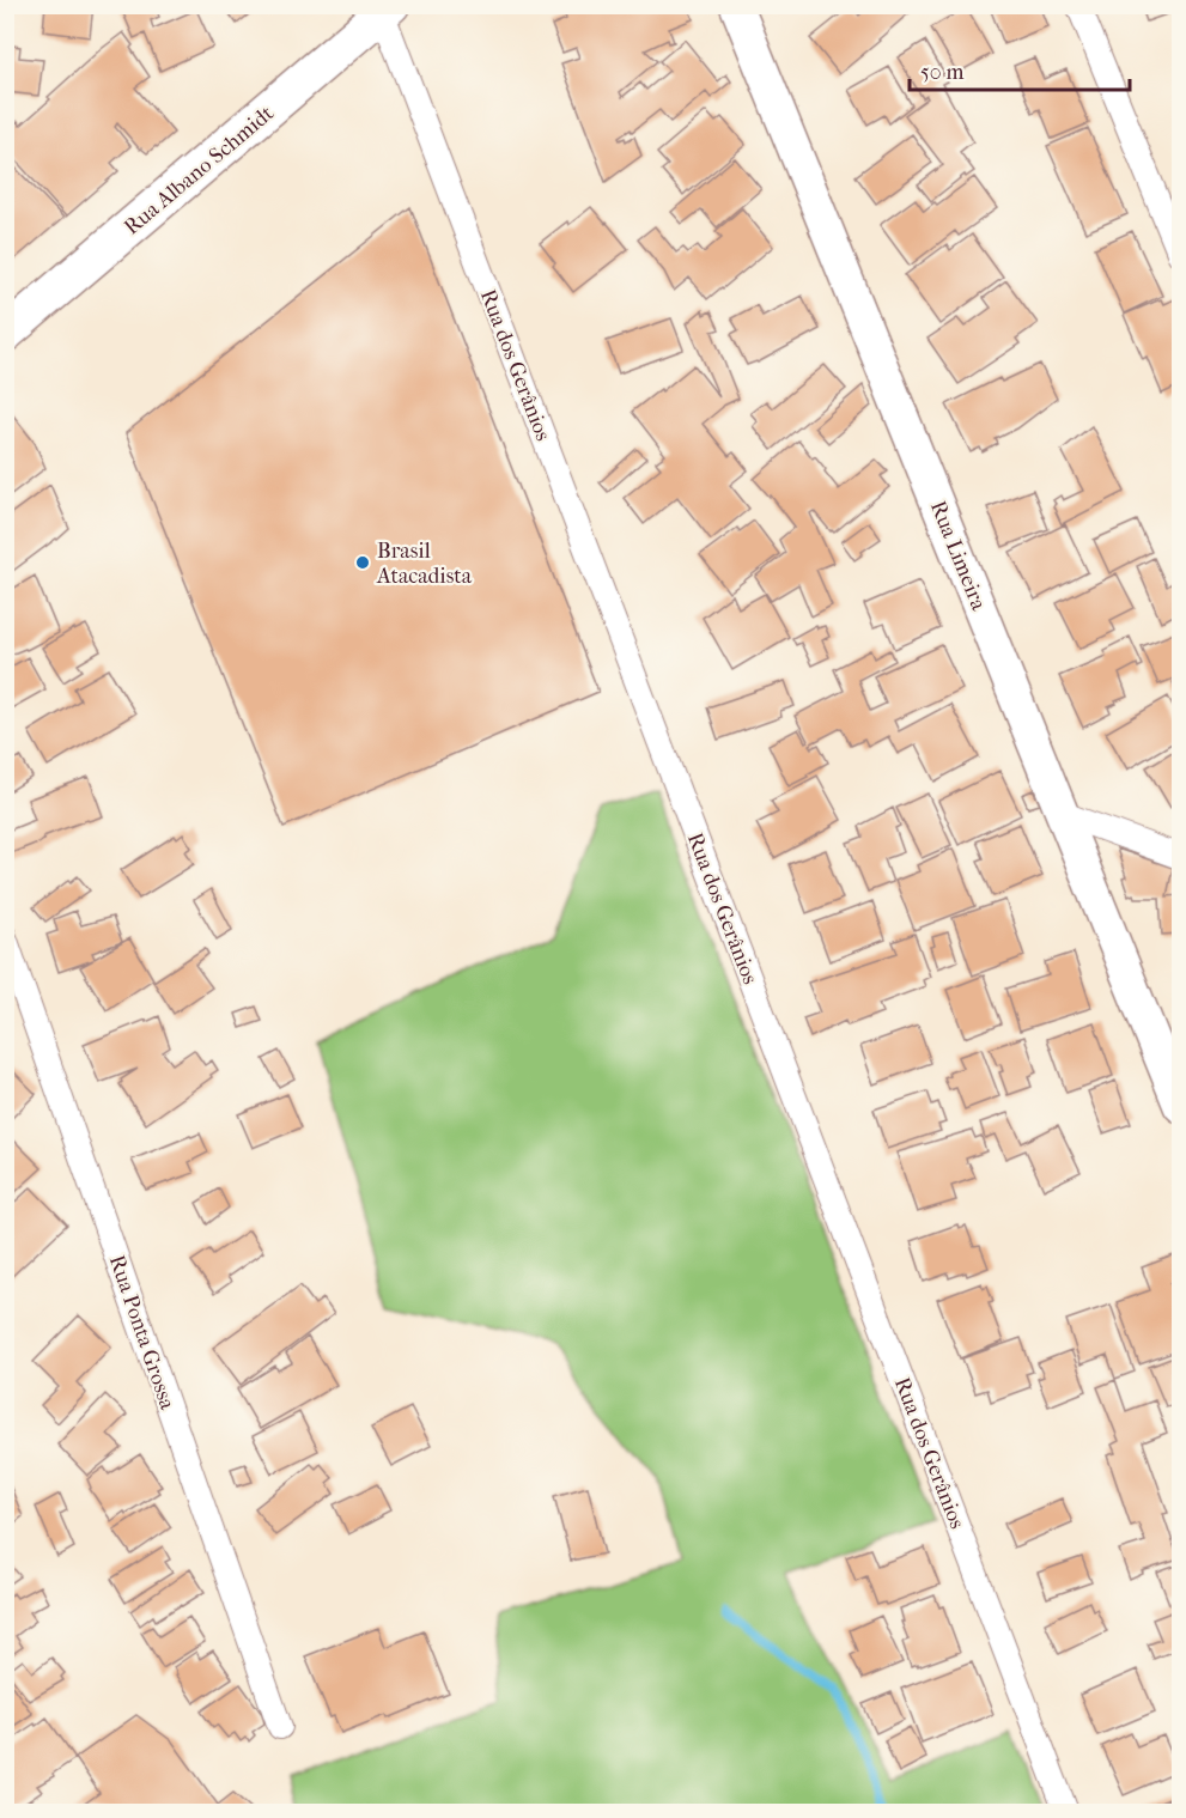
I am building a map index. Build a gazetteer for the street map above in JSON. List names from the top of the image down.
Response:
{
  "streets": {
    "main road": ["Rua Albano Schmidt"],
    "street": ["Rua dos Gerânios", "Rua Limeira", "Rua Ponta Grossa"]
  },
  "crossings": [
    ["Rua Albano Schmidt", "Rua dos Gerânios"]
  ],
  "places": ["Brasil Atacadista"],
  "scale_bar": "50 m"
}
